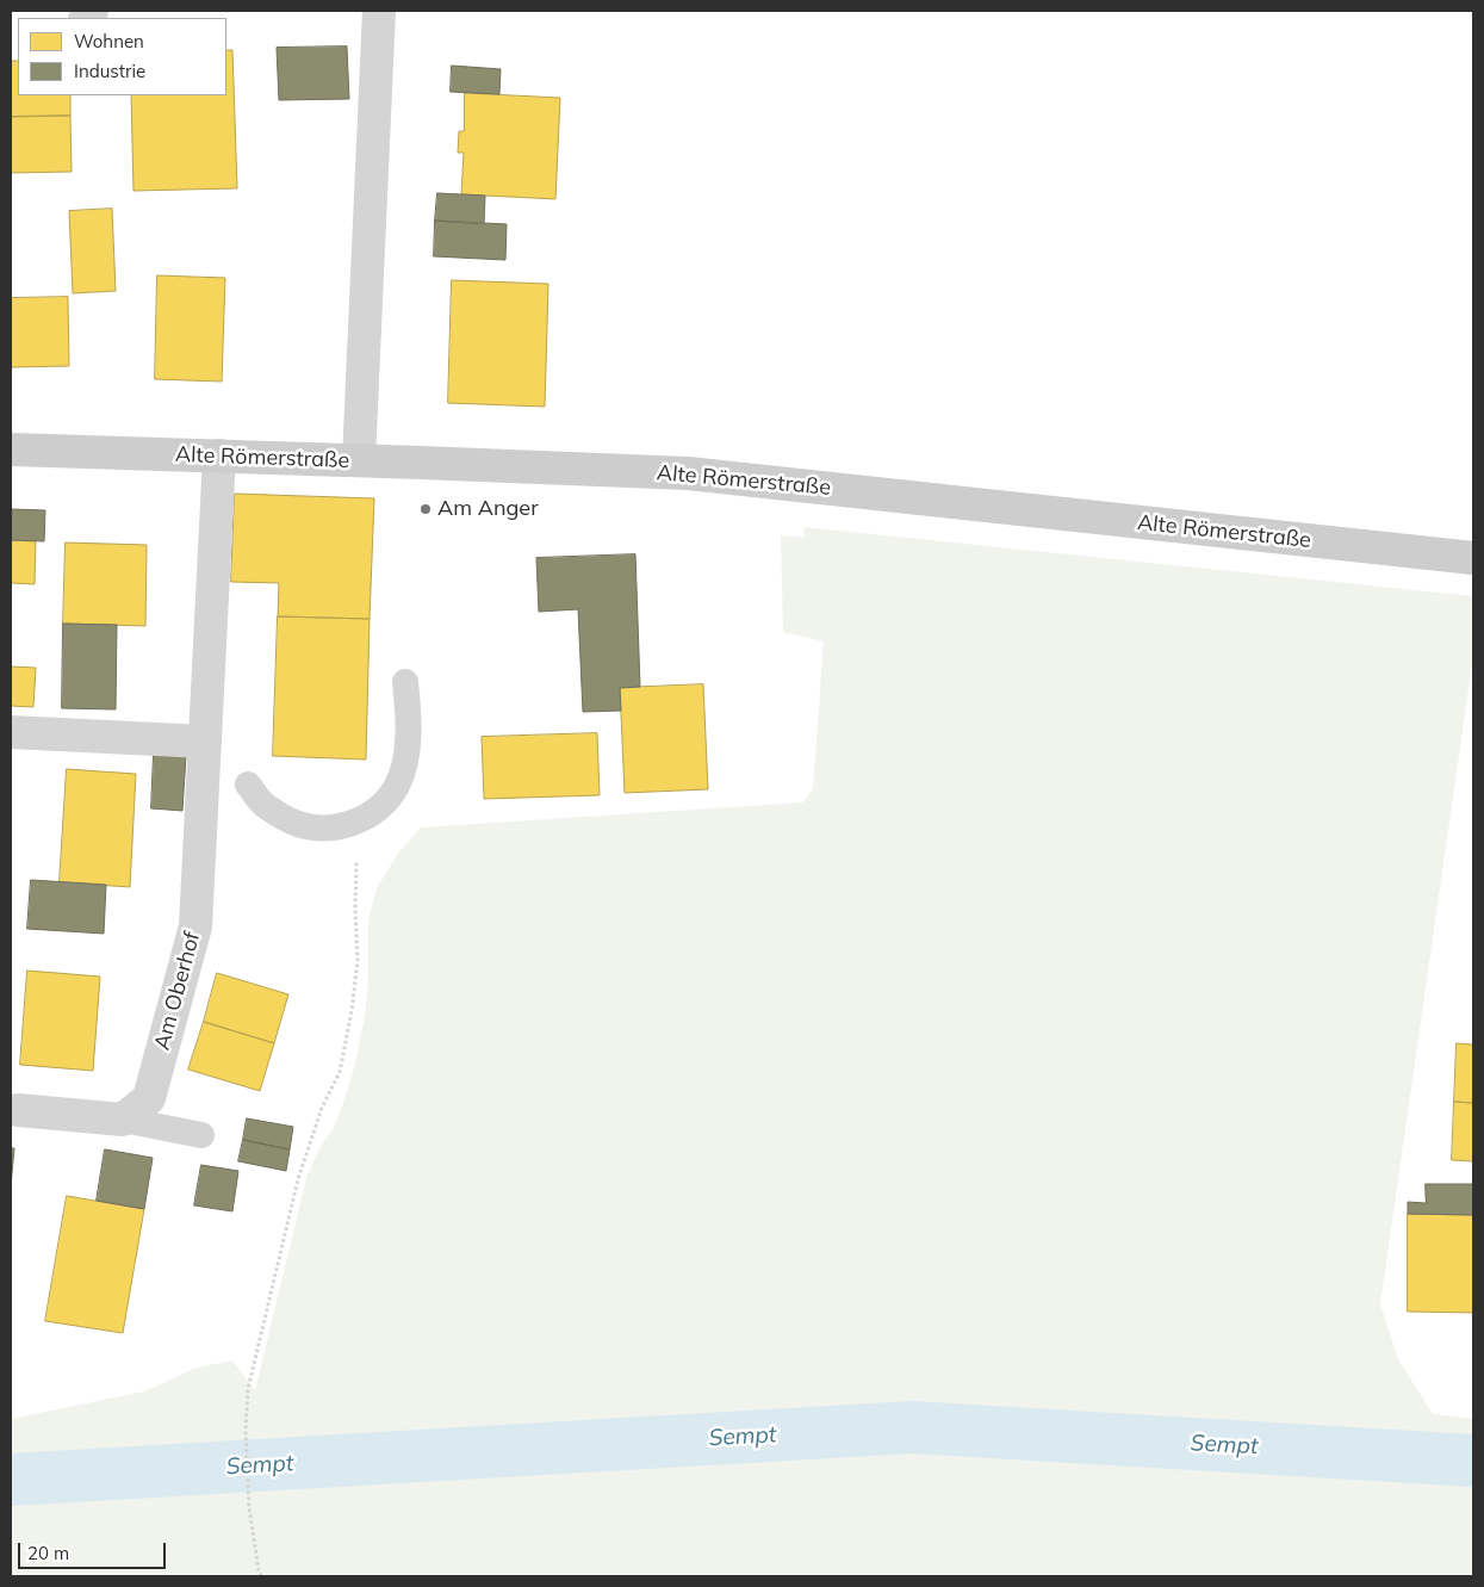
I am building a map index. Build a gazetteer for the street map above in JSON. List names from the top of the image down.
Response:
{
  "streets": {
    "main road": ["Alte Römerstraße"],
    "street": ["Am Oberhof"]
  },
  "crossings": [
    ["Alte Römerstraße", "Am Oberhof"]
  ],
  "water": ["Sempt"],
  "places": ["Am Anger"],
  "legend": ["Wohnen", "Industrie"],
  "scale_bar": "20 m"
}
